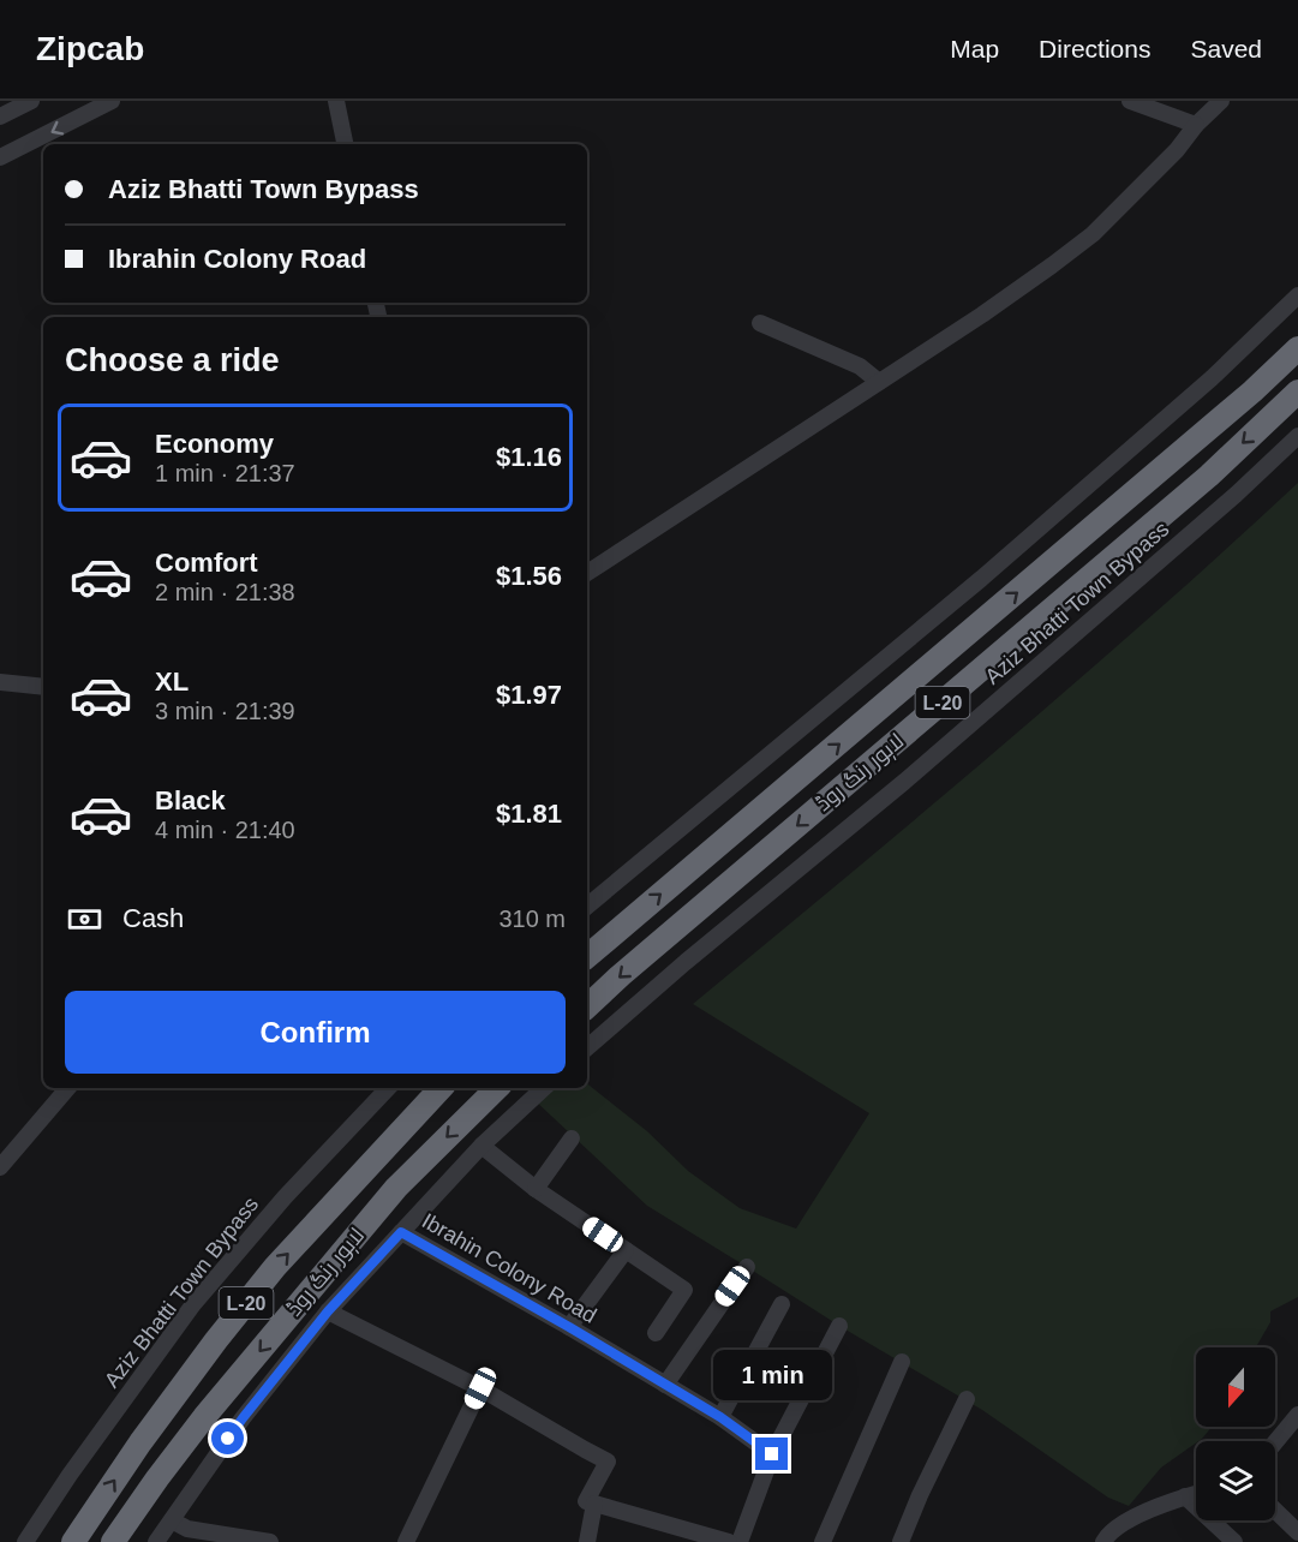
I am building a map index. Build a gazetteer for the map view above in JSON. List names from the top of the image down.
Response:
{
  "streets": {
    "highway": ["L-20", "لاہور رنگ روڈ"],
    "street": ["Aziz Bhatti Town Bypass", "Ibrahin Colony Road"]
  },
  "north": "bottom",
  "page": {
    "header": "Zipcab",
    "nav": ["Map", "Directions", "Saved"],
    "banner": ["Aziz Bhatti Town Bypass", "Ibrahin Colony Road"],
    "heading": "Choose a ride",
    "list": [
      {
        "name": "Economy",
        "note": "1 min · 21:37",
        "value": "$1.16"
      },
      {
        "name": "Comfort",
        "note": "2 min · 21:38",
        "value": "$1.56"
      },
      {
        "name": "XL",
        "note": "3 min · 21:39",
        "value": "$1.97"
      },
      {
        "name": "Black",
        "note": "4 min · 21:40",
        "value": "$1.81"
      }
    ],
    "pay": ["Cash", "310 m"],
    "buttons": "Confirm",
    "bubble": "1 min"
  }
}
